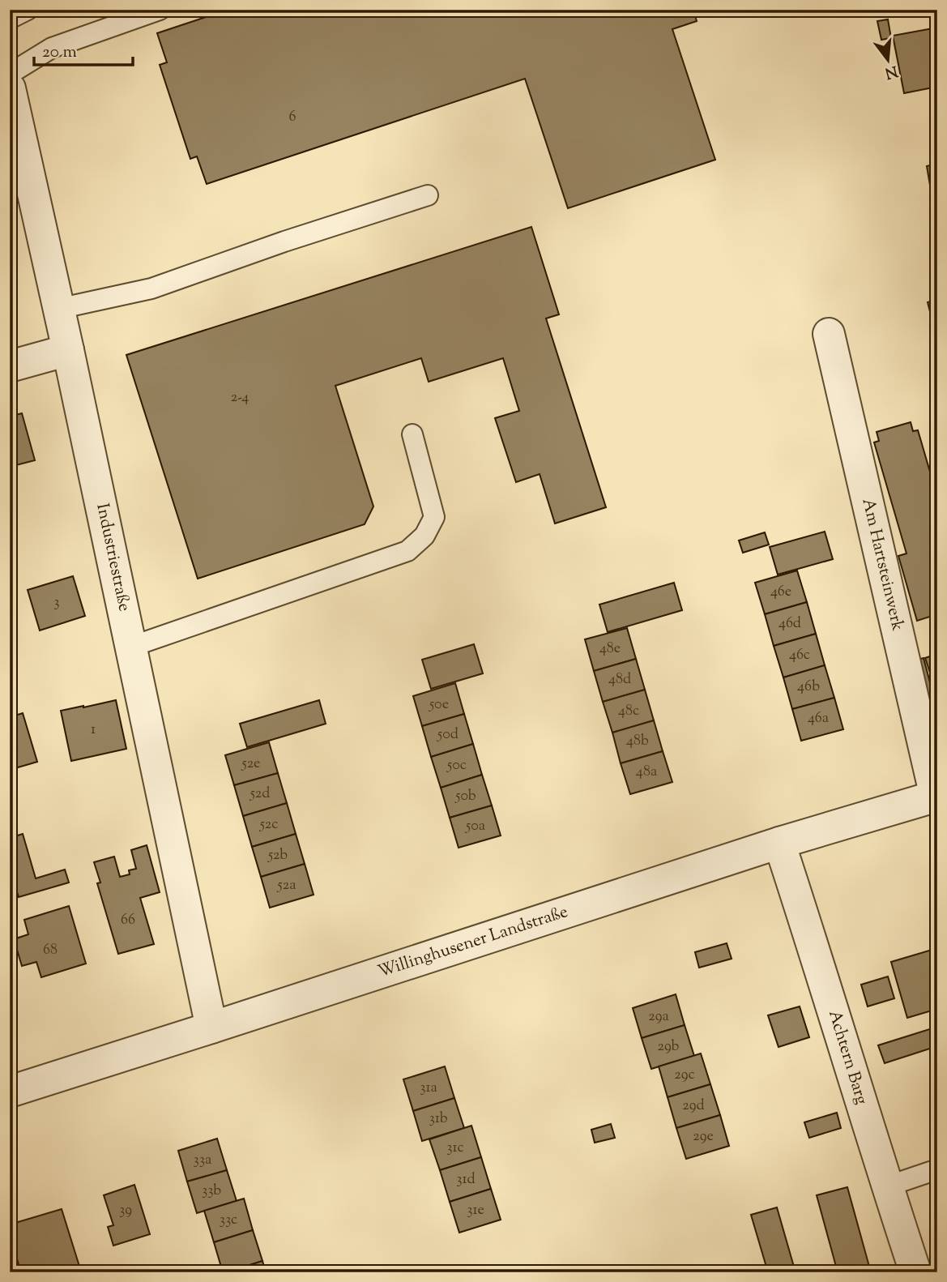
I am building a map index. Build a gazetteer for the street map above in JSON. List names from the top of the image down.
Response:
{
  "streets": {
    "street": [
      "Industriestraße",
      "Am Hartsteinwerk",
      "Willinghusener Landstraße",
      "Achtern Barg"
    ]
  },
  "crossings": [
    ["Industriestraße", "Willinghusener Landstraße"],
    ["Am Hartsteinwerk", "Willinghusener Landstraße"],
    ["Willinghusener Landstraße", "Achtern Barg"]
  ],
  "house_numbers": [
    "6",
    "2-4",
    "46e",
    "3",
    "46d",
    "48e",
    "46c",
    "48d",
    "46b",
    "50e",
    "48c",
    "46a",
    "1",
    "50d",
    "48b",
    "52e",
    "50c",
    "48a",
    "52d",
    "50b",
    "52c",
    "50a",
    "52b",
    "52a",
    "66",
    "68",
    "29a",
    "29b",
    "29c",
    "31a",
    "29d",
    "31b",
    "29e",
    "31c",
    "33a",
    "31d",
    "33b",
    "39",
    "31e",
    "33c"
  ],
  "scale_bar": "20 m",
  "north": "bottom"
}
